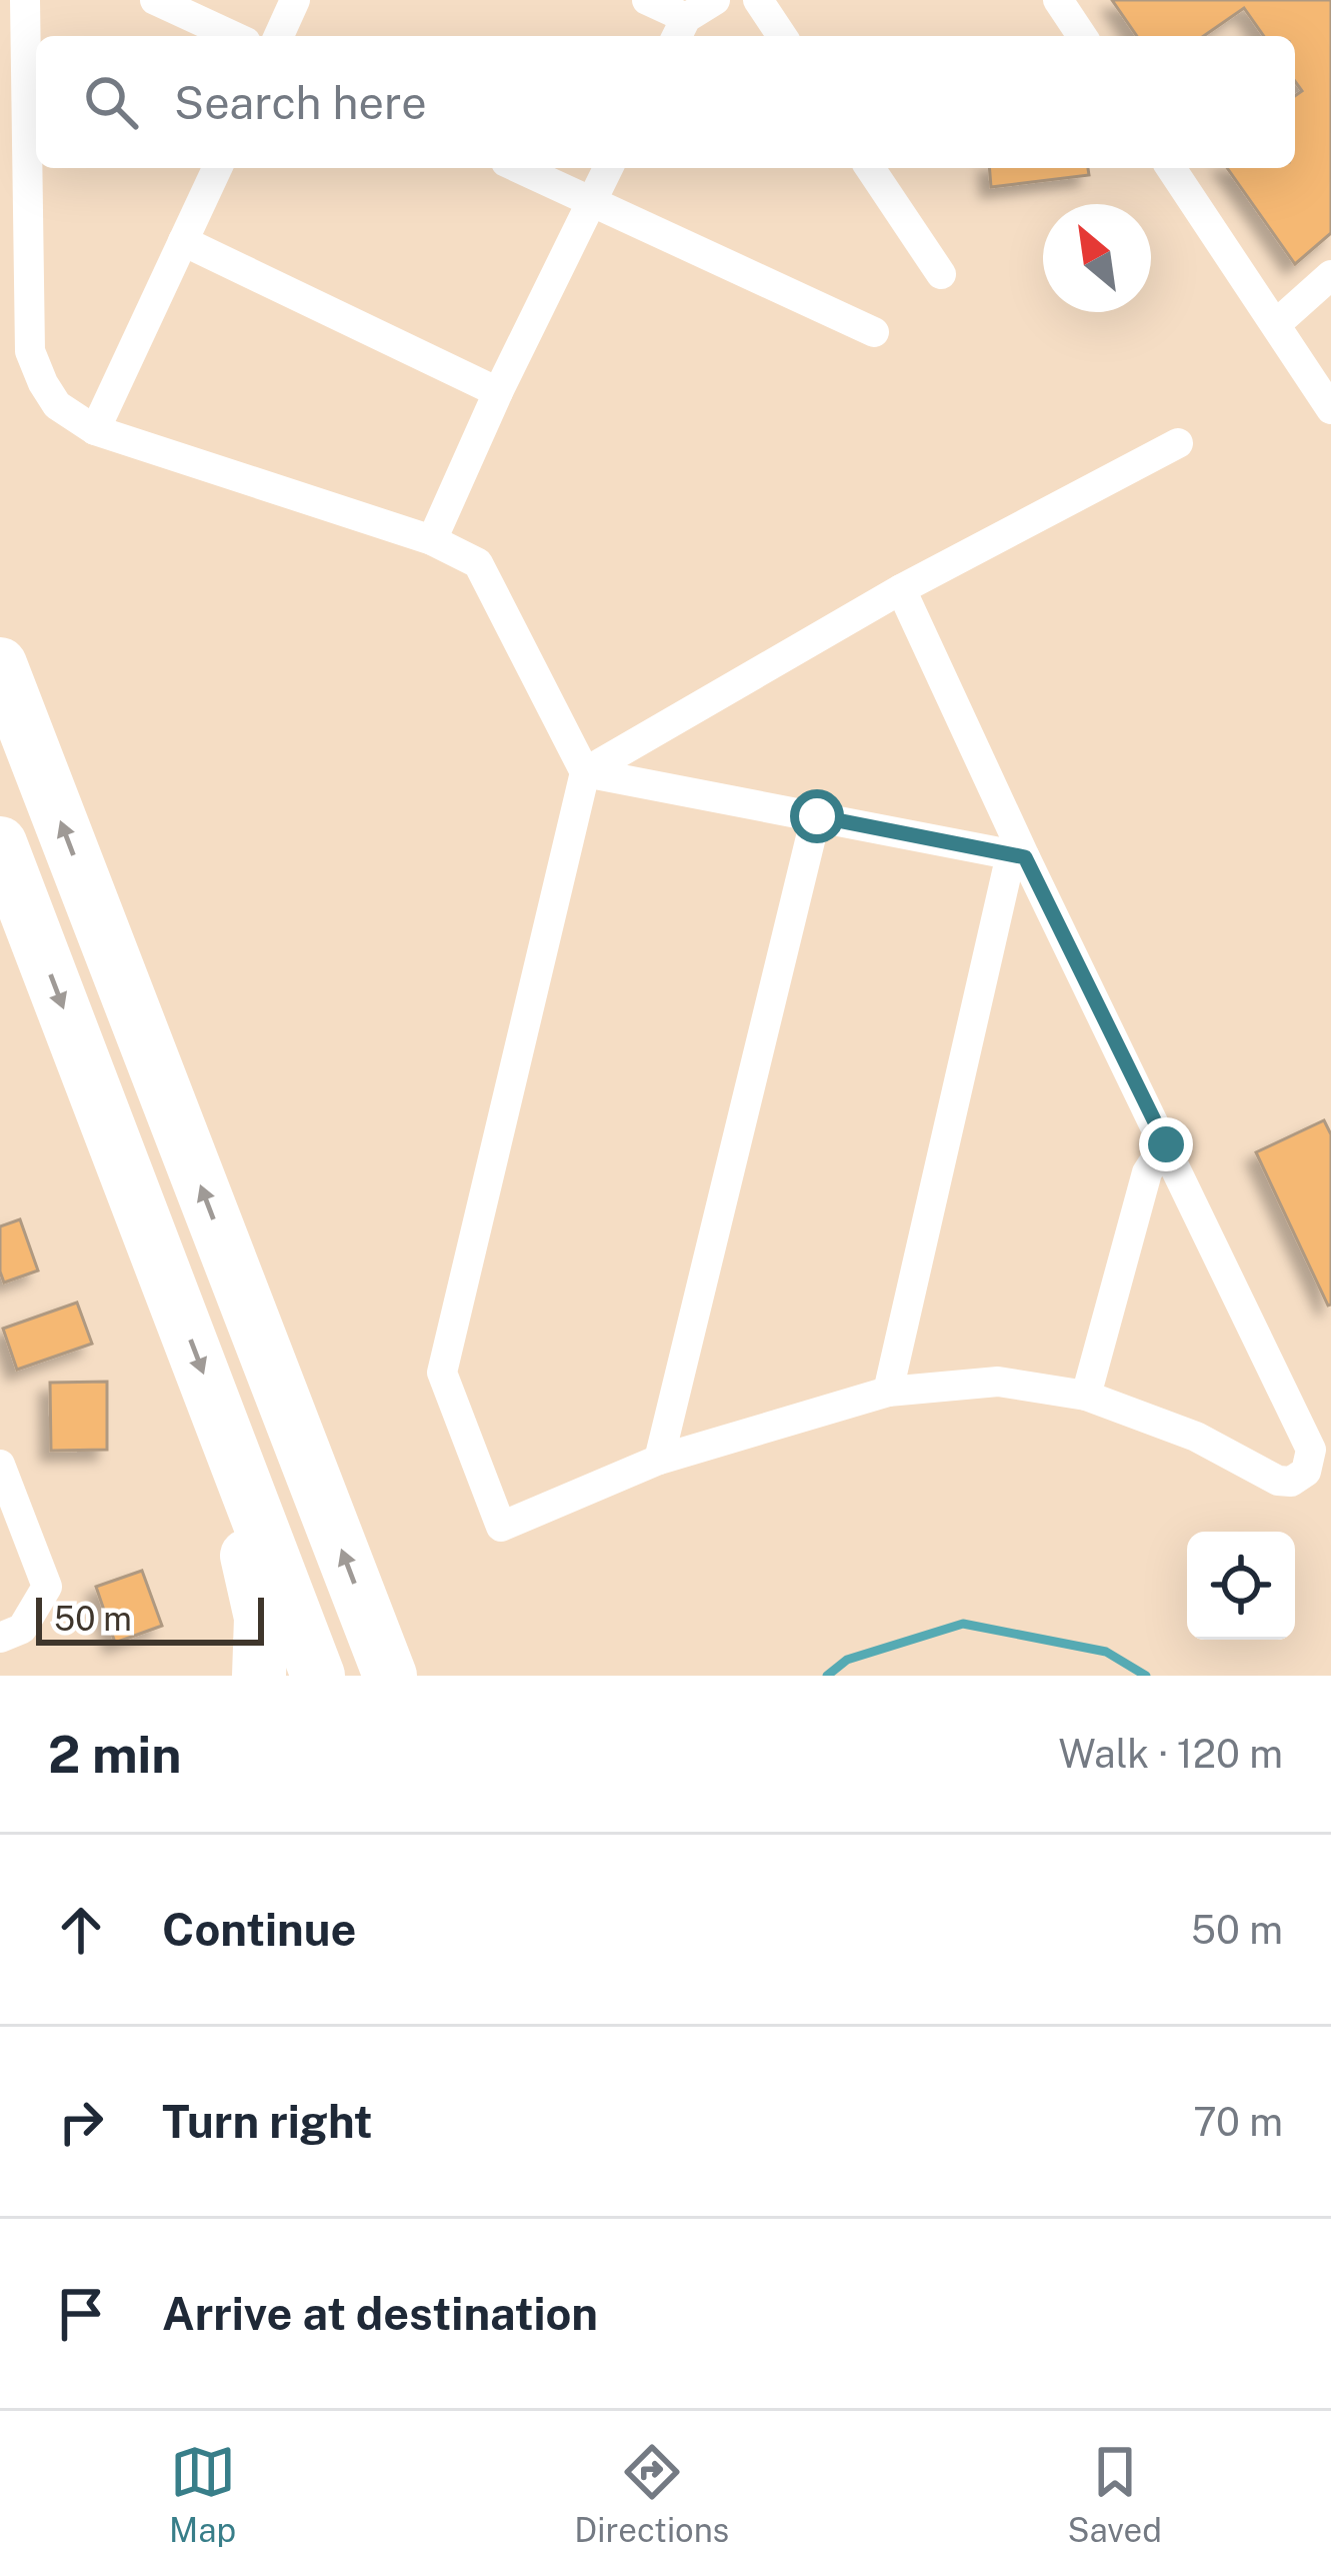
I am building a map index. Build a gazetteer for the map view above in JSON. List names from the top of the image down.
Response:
{
  "scale_bar": "50 m",
  "north": "top left",
  "page": {
    "search": "Search here",
    "scale": "50 m",
    "heading": ["2 min", "Walk · 120 m"],
    "list": [
      ["Continue", "50 m"],
      ["Turn right", "70 m"],
      "Arrive at destination"
    ],
    "nav": ["Map", "Directions", "Saved"]
  }
}
